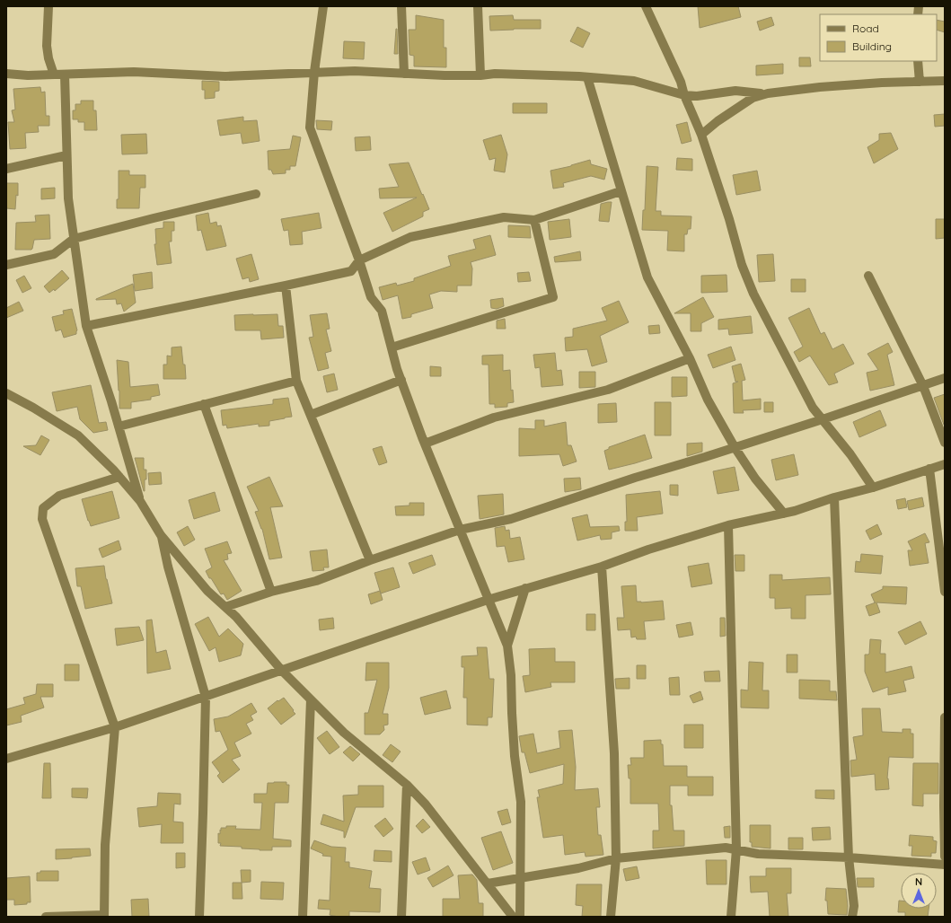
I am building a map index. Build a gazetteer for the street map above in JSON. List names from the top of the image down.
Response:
{
  "legend": ["Road", "Building"],
  "north": "top"
}
